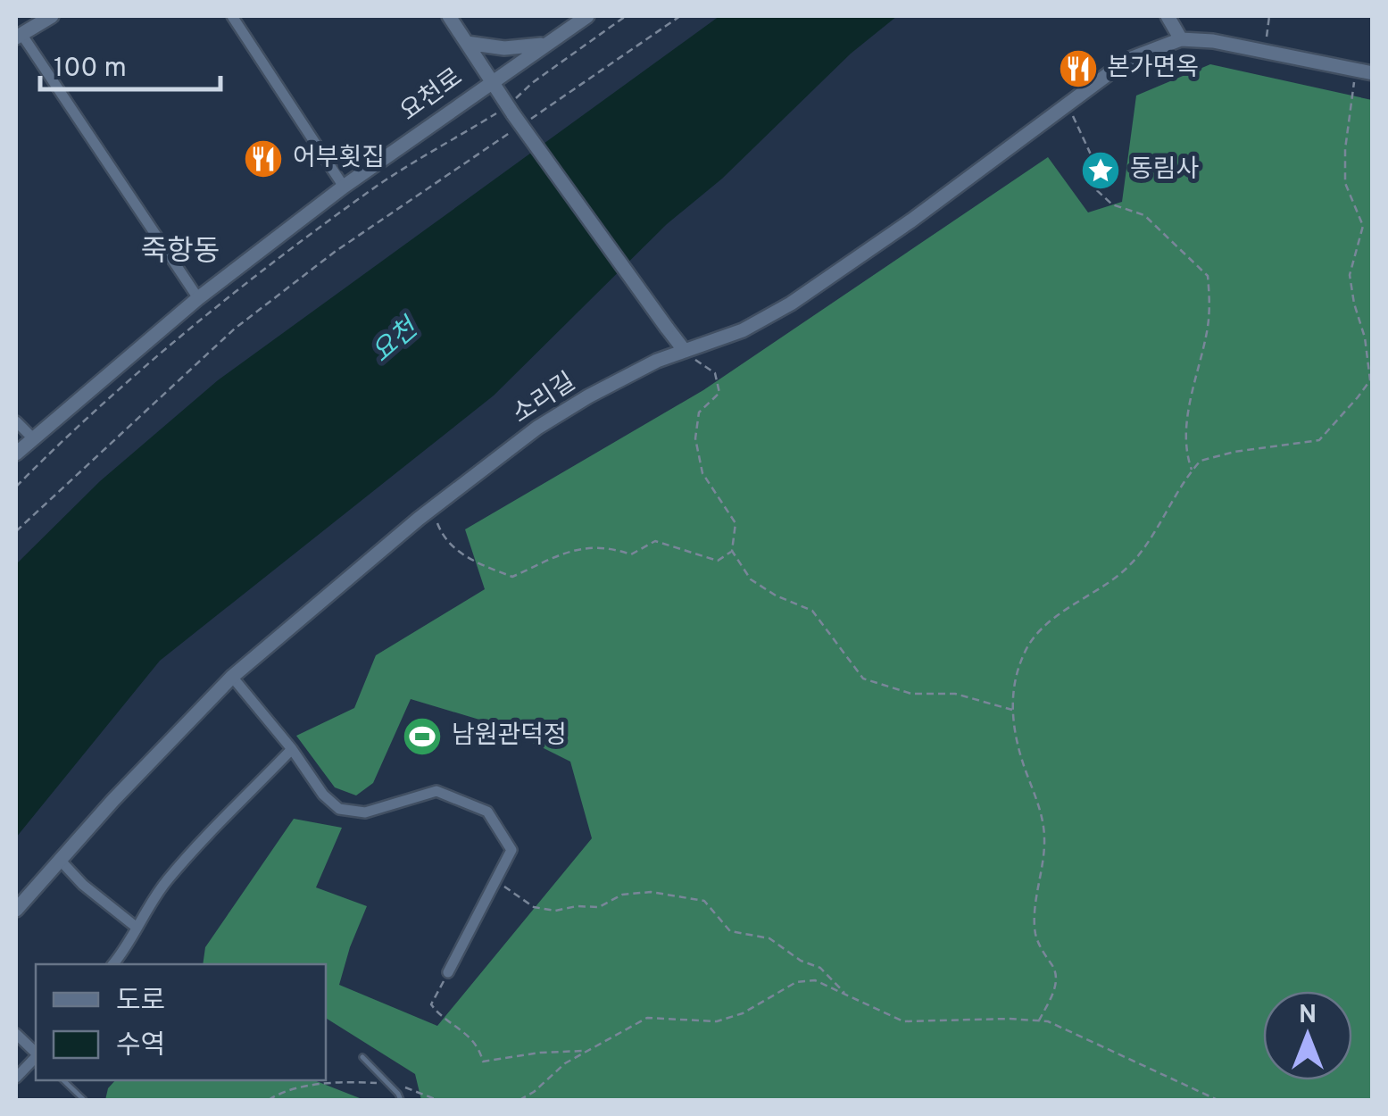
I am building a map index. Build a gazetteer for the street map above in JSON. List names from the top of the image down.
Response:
{
  "streets": {
    "main road": ["요천로", "소리길"]
  },
  "districts": ["죽항동"],
  "water": ["요천"],
  "places": {
    "restaurant": ["본가면옥", "어부횟집"],
    "place": ["동림사"],
    "sports": ["남원관덕정"]
  },
  "legend": ["도로", "수역"],
  "scale_bar": "100 m",
  "north": "top"
}
